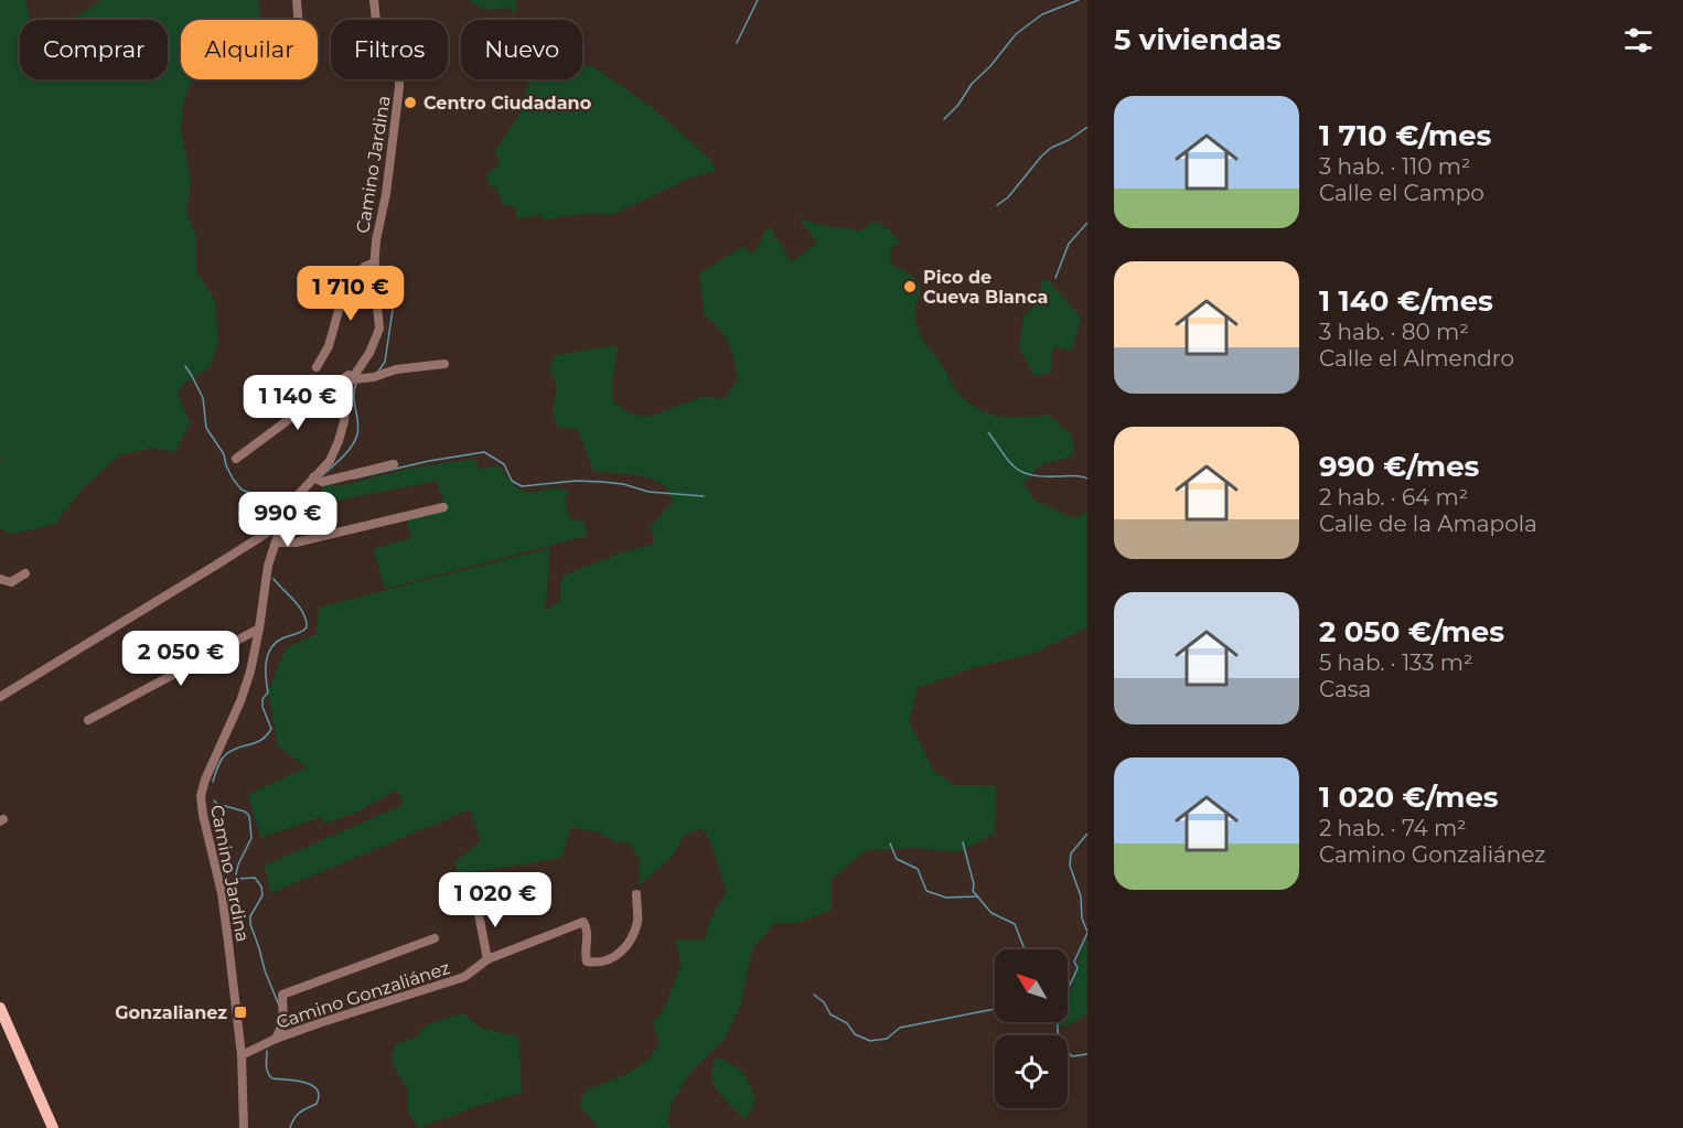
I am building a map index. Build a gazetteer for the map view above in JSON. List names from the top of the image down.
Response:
{
  "streets": {
    "street": ["Camino Jardina", "Camino Gonzaliánez"]
  },
  "crossings": [
    ["Camino Jardina", "Camino Gonzaliánez"]
  ],
  "places": {
    "other": ["Centro Ciudadano", "Pico de Cueva Blanca"],
    "transit": ["Gonzalianez"]
  },
  "north": "top left",
  "page": {
    "heading": "5 viviendas",
    "chip": [
      "Comprar",
      "Alquilar",
      "Filtros",
      "Nuevo"
    ],
    "list": [
      {
        "name": "1 710 €/mes",
        "note": "3 hab. · 110 m² · Calle el Campo"
      },
      {
        "name": "1 140 €/mes",
        "note": "3 hab. · 80 m² · Calle el Almendro"
      },
      {
        "name": "990 €/mes",
        "note": "2 hab. · 64 m² · Calle de la Amapola"
      },
      {
        "name": "2 050 €/mes",
        "note": "5 hab. · 133 m² · Casa"
      },
      {
        "name": "1 020 €/mes",
        "note": "2 hab. · 74 m² · Camino Gonzaliánez"
      }
    ],
    "price": [
      "1 710 €",
      "1 140 €",
      "990 €",
      "2 050 €",
      "1 020 €"
    ]
  }
}
